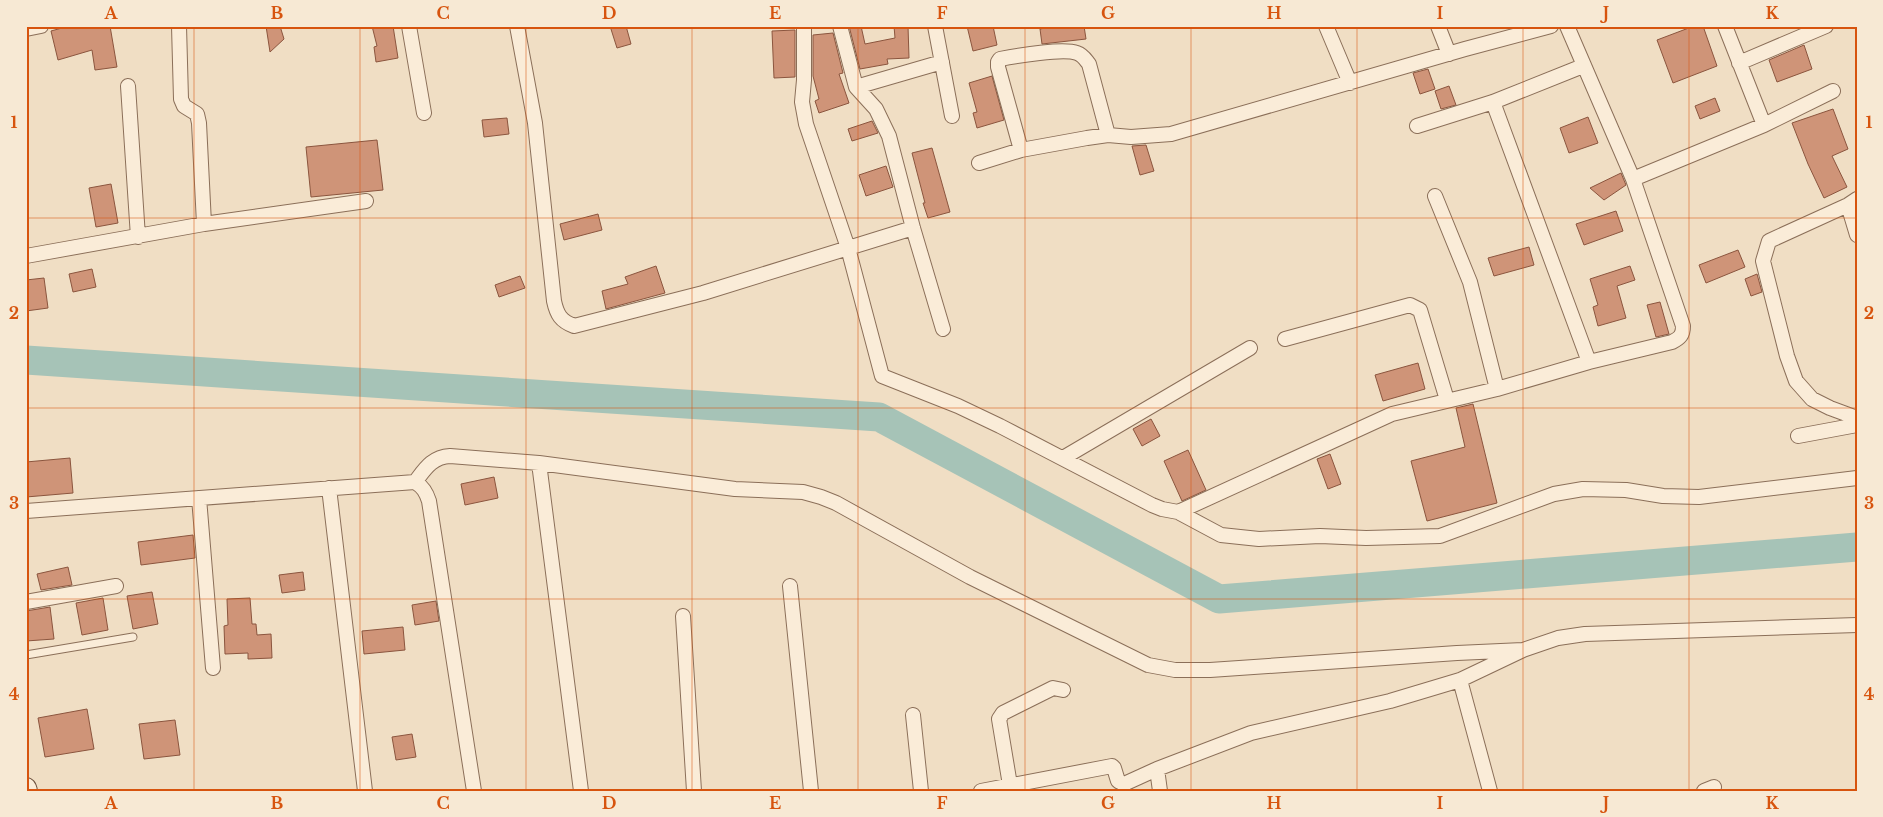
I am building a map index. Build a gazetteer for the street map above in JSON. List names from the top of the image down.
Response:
{
  "grid": {
    "columns": [
      "A",
      "B",
      "C",
      "D",
      "E",
      "F",
      "G",
      "H",
      "I",
      "J",
      "K"
    ],
    "rows": [
      "1",
      "2",
      "3",
      "4"
    ]
  }
}
